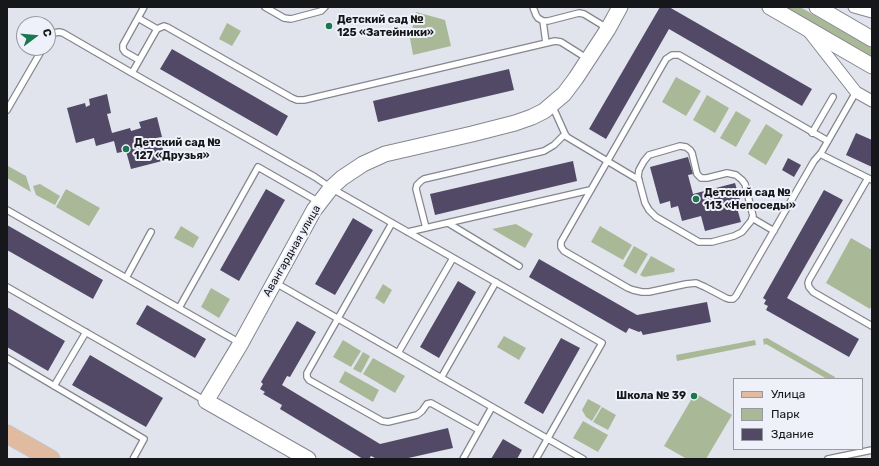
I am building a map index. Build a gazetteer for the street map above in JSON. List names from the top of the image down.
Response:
{
  "streets": {
    "street": ["Авангардная улица"]
  },
  "places": [
    "Детский сад № 125 «Затейники»",
    "Детский сад № 127 «Друзья»",
    "Детский сад № 113 «Непоседы»",
    "Школа № 39"
  ],
  "legend": ["Улица", "Парк", "Здание"],
  "north": "right"
}
